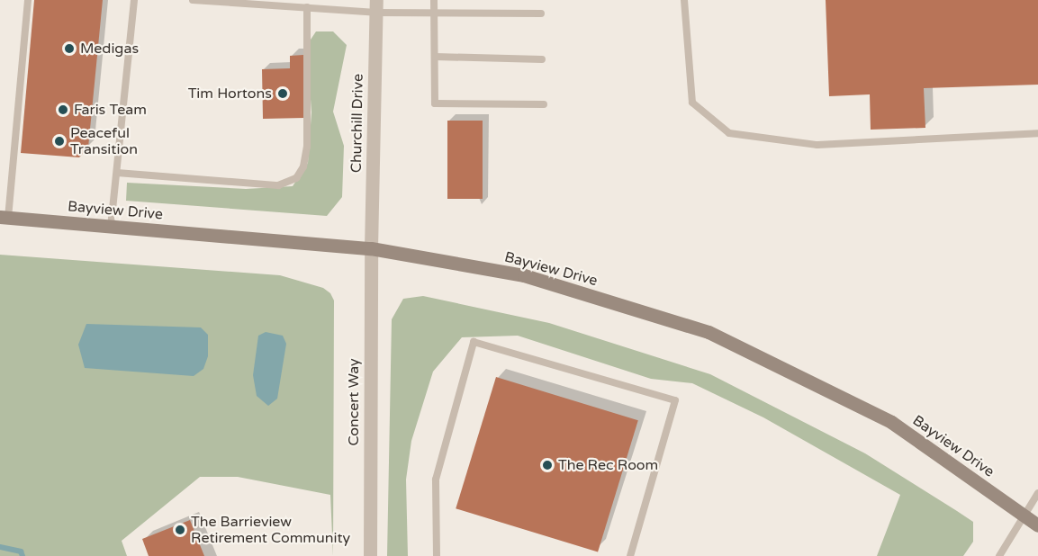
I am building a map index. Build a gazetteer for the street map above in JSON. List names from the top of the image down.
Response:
{
  "streets": {
    "street": ["Churchill Drive", "Bayview Drive", "Concert Way"]
  },
  "crossings": [
    ["Churchill Drive", "Bayview Drive"],
    ["Churchill Drive", "Concert Way"],
    ["Bayview Drive", "Concert Way"]
  ],
  "places": [
    "Medigas",
    "Tim Hortons",
    "Faris Team",
    "Peaceful Transition",
    "The Rec Room",
    "The Barrieview Retirement Community"
  ]
}
